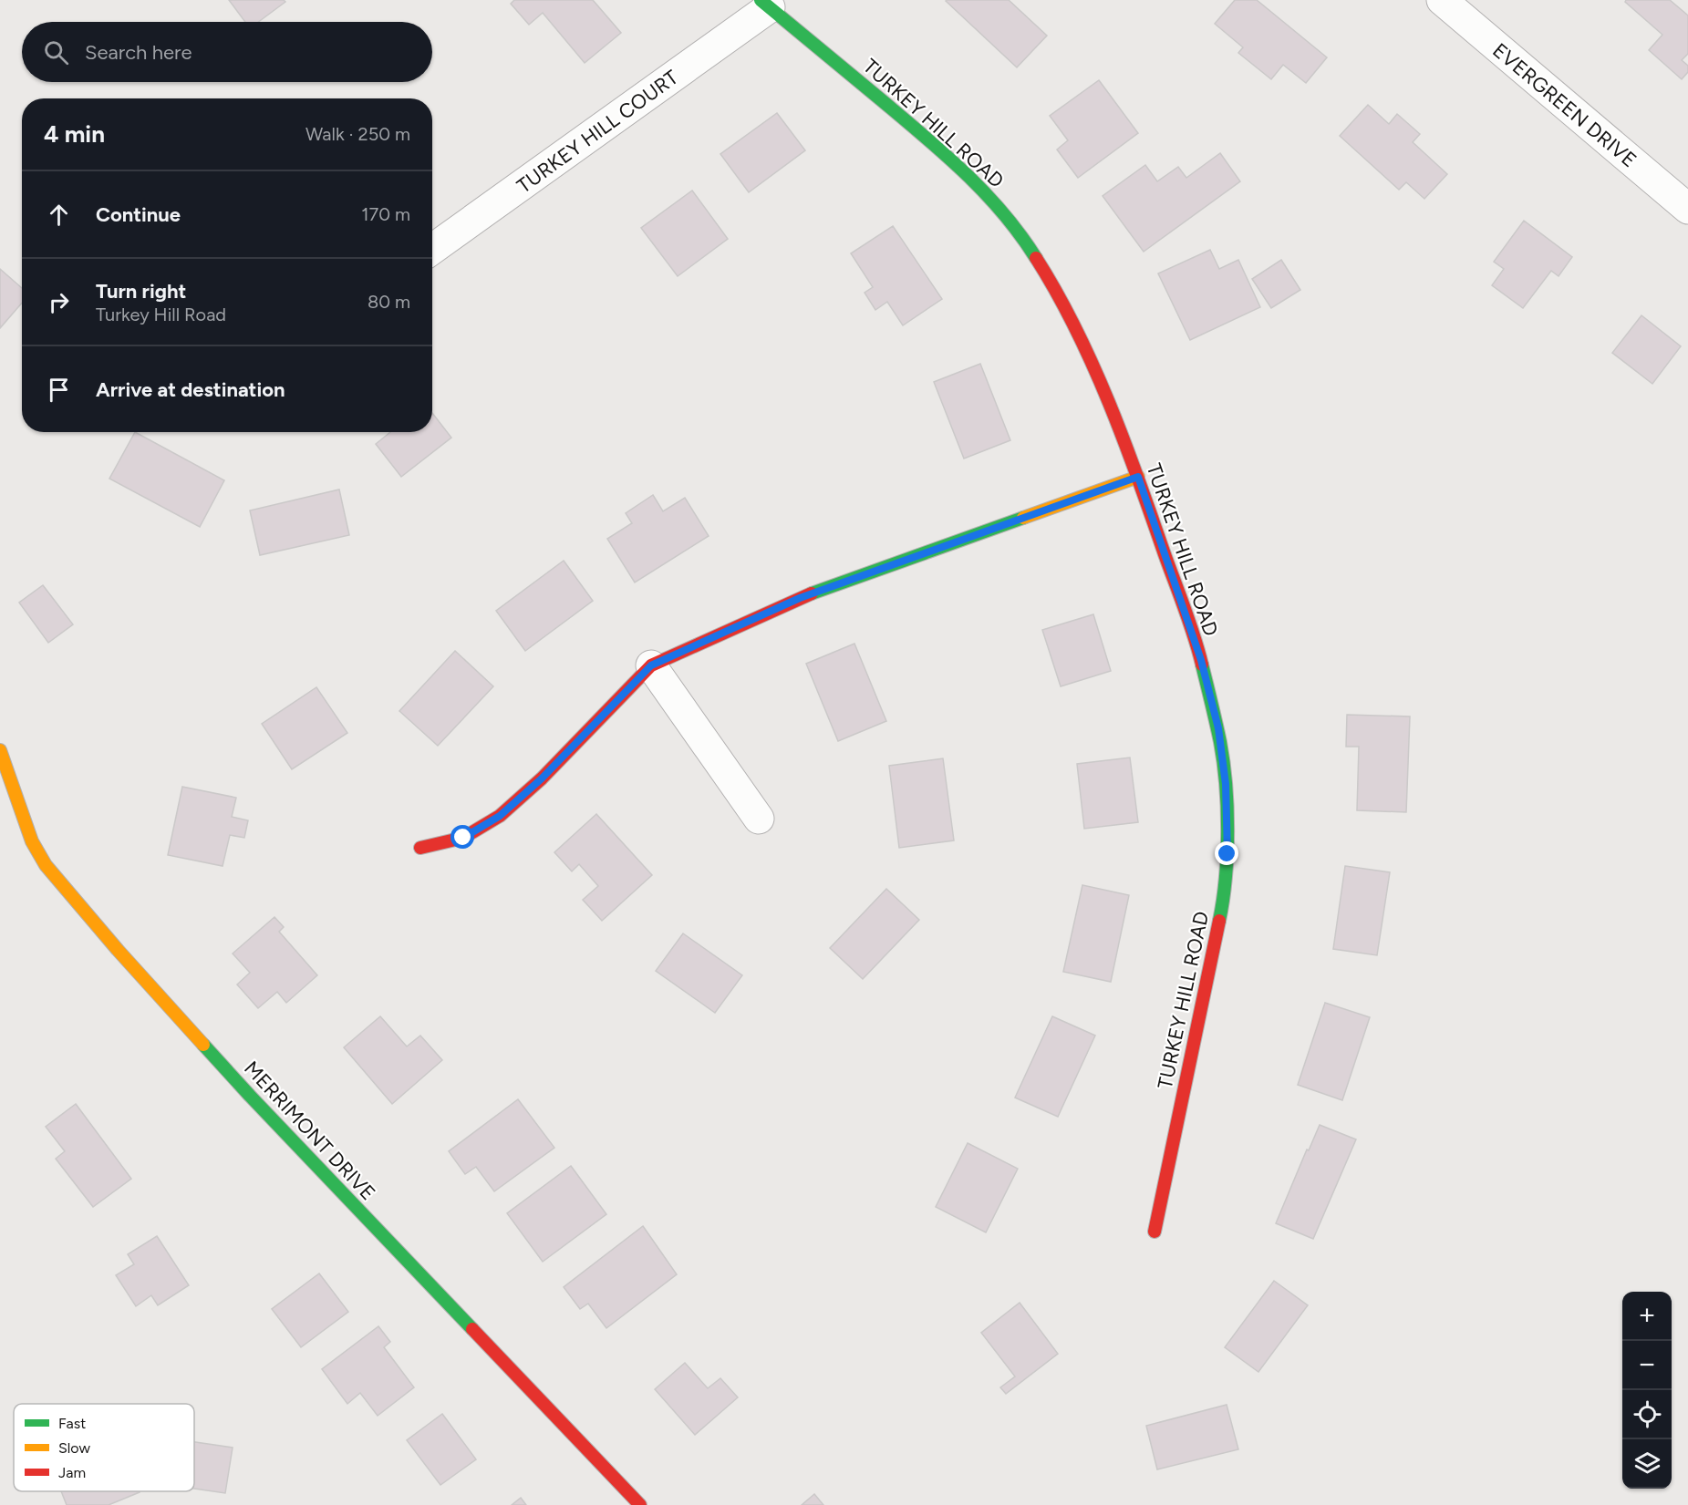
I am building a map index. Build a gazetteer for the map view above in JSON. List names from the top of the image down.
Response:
{
  "streets": {
    "street": [
      "EVERGREEN DRIVE",
      "TURKEY HILL ROAD",
      "TURKEY HILL COURT",
      "MERRIMONT DRIVE"
    ]
  },
  "crossings": [
    ["TURKEY HILL ROAD", "TURKEY HILL COURT"]
  ],
  "legend": ["Fast", "Slow", "Jam"],
  "page": {
    "search": "Search here",
    "heading": ["4 min", "Walk · 250 m"],
    "list": [
      ["Continue", "170 m"],
      ["Turn right", "Turkey Hill Road", "80 m"],
      "Arrive at destination"
    ],
    "map_buttons": ["+", "−"]
  }
}
